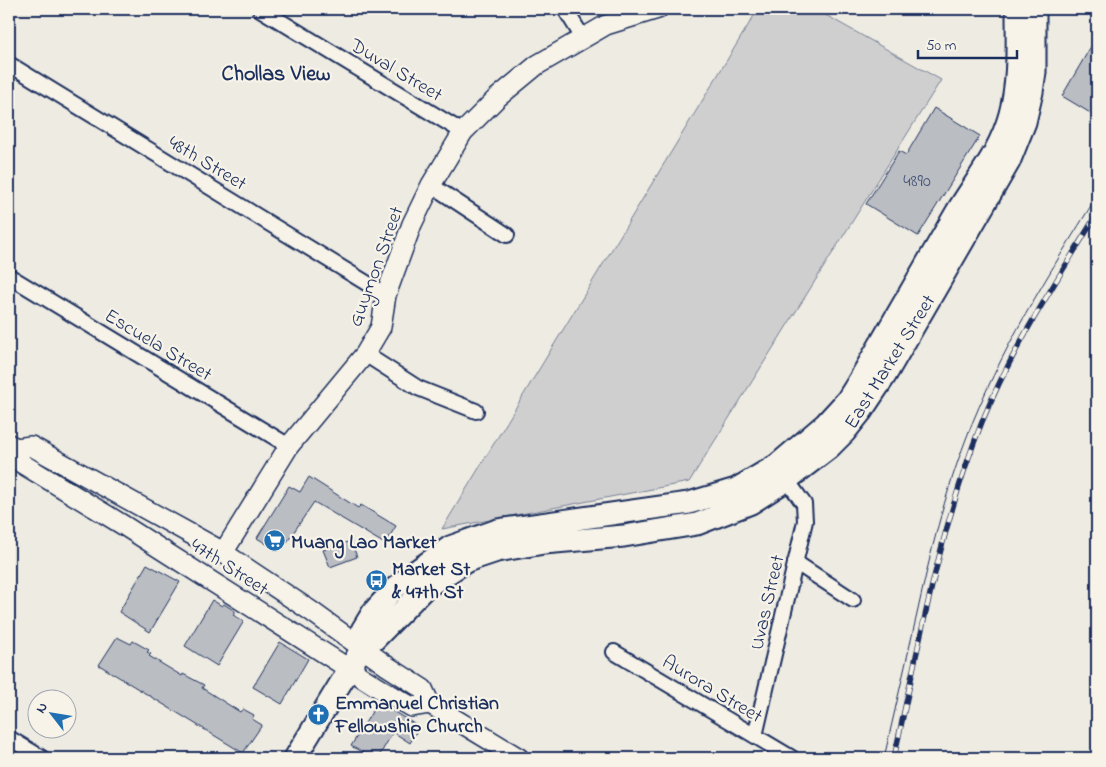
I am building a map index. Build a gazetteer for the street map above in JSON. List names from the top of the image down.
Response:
{
  "streets": {
    "main road": ["Guymon Street", "East Market Street", "47th Street"],
    "street": [
      "Duval Street",
      "48th Street",
      "Escuela Street",
      "Uvas Street",
      "Aurora Street"
    ]
  },
  "crossings": [
    ["Duval Street", "Guymon Street"],
    ["48th Street", "Guymon Street"],
    ["Guymon Street", "Escuela Street"],
    ["Guymon Street", "47th Street"],
    ["East Market Street", "47th Street"],
    ["East Market Street", "Uvas Street"],
    ["Uvas Street", "Aurora Street"]
  ],
  "districts": ["Chollas View"],
  "places": {
    "supermarket": ["Muang Lao Market"],
    "bus stop": ["Market St & 47th St"],
    "church": ["Emmanuel Christian Fellowship Church"]
  },
  "house_numbers": ["4890"],
  "scale_bar": "50 m",
  "north": "top left"
}
